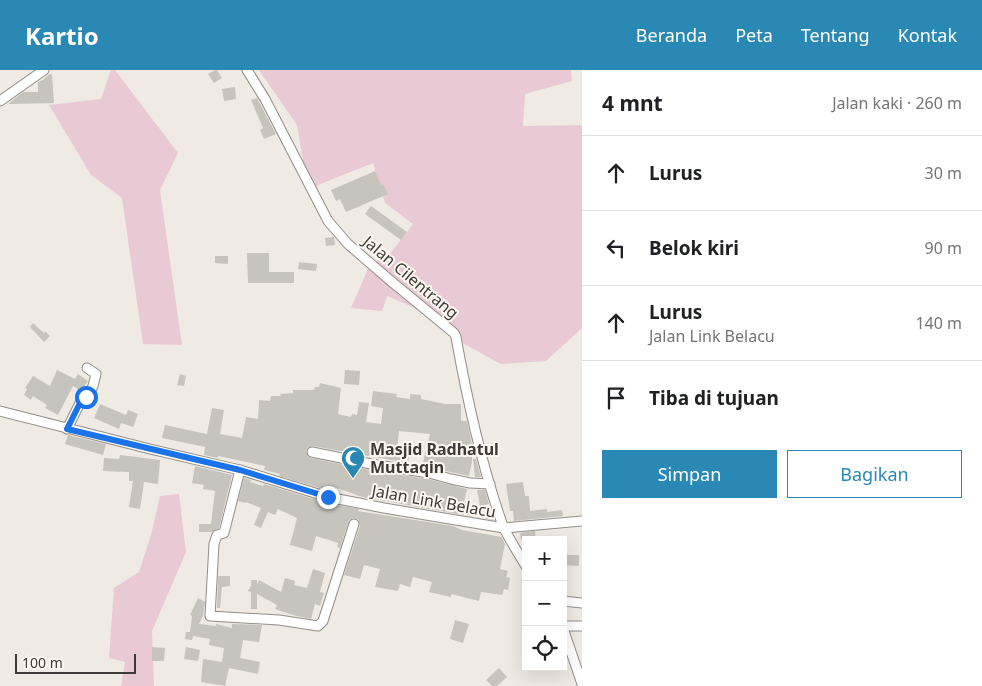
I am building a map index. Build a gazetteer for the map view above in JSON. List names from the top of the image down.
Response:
{
  "streets": {
    "street": ["Jalan Cilentrang", "Jalan Link Belacu"]
  },
  "crossings": [
    ["Jalan Cilentrang", "Jalan Link Belacu"]
  ],
  "places": {
    "mosque": ["Masjid Radhatul Muttaqin"]
  },
  "scale_bar": "100 m",
  "page": {
    "header": "Kartio",
    "nav": [
      "Beranda",
      "Peta",
      "Tentang",
      "Kontak"
    ],
    "heading": ["4 mnt", "Jalan kaki · 260 m"],
    "list": [
      ["Lurus", "30 m"],
      ["Belok kiri", "90 m"],
      ["Lurus", "Jalan Link Belacu", "140 m"],
      "Tiba di tujuan"
    ],
    "buttons": ["Simpan", "Bagikan"],
    "map_buttons": ["+", "−"],
    "scale": "100 m"
  }
}
